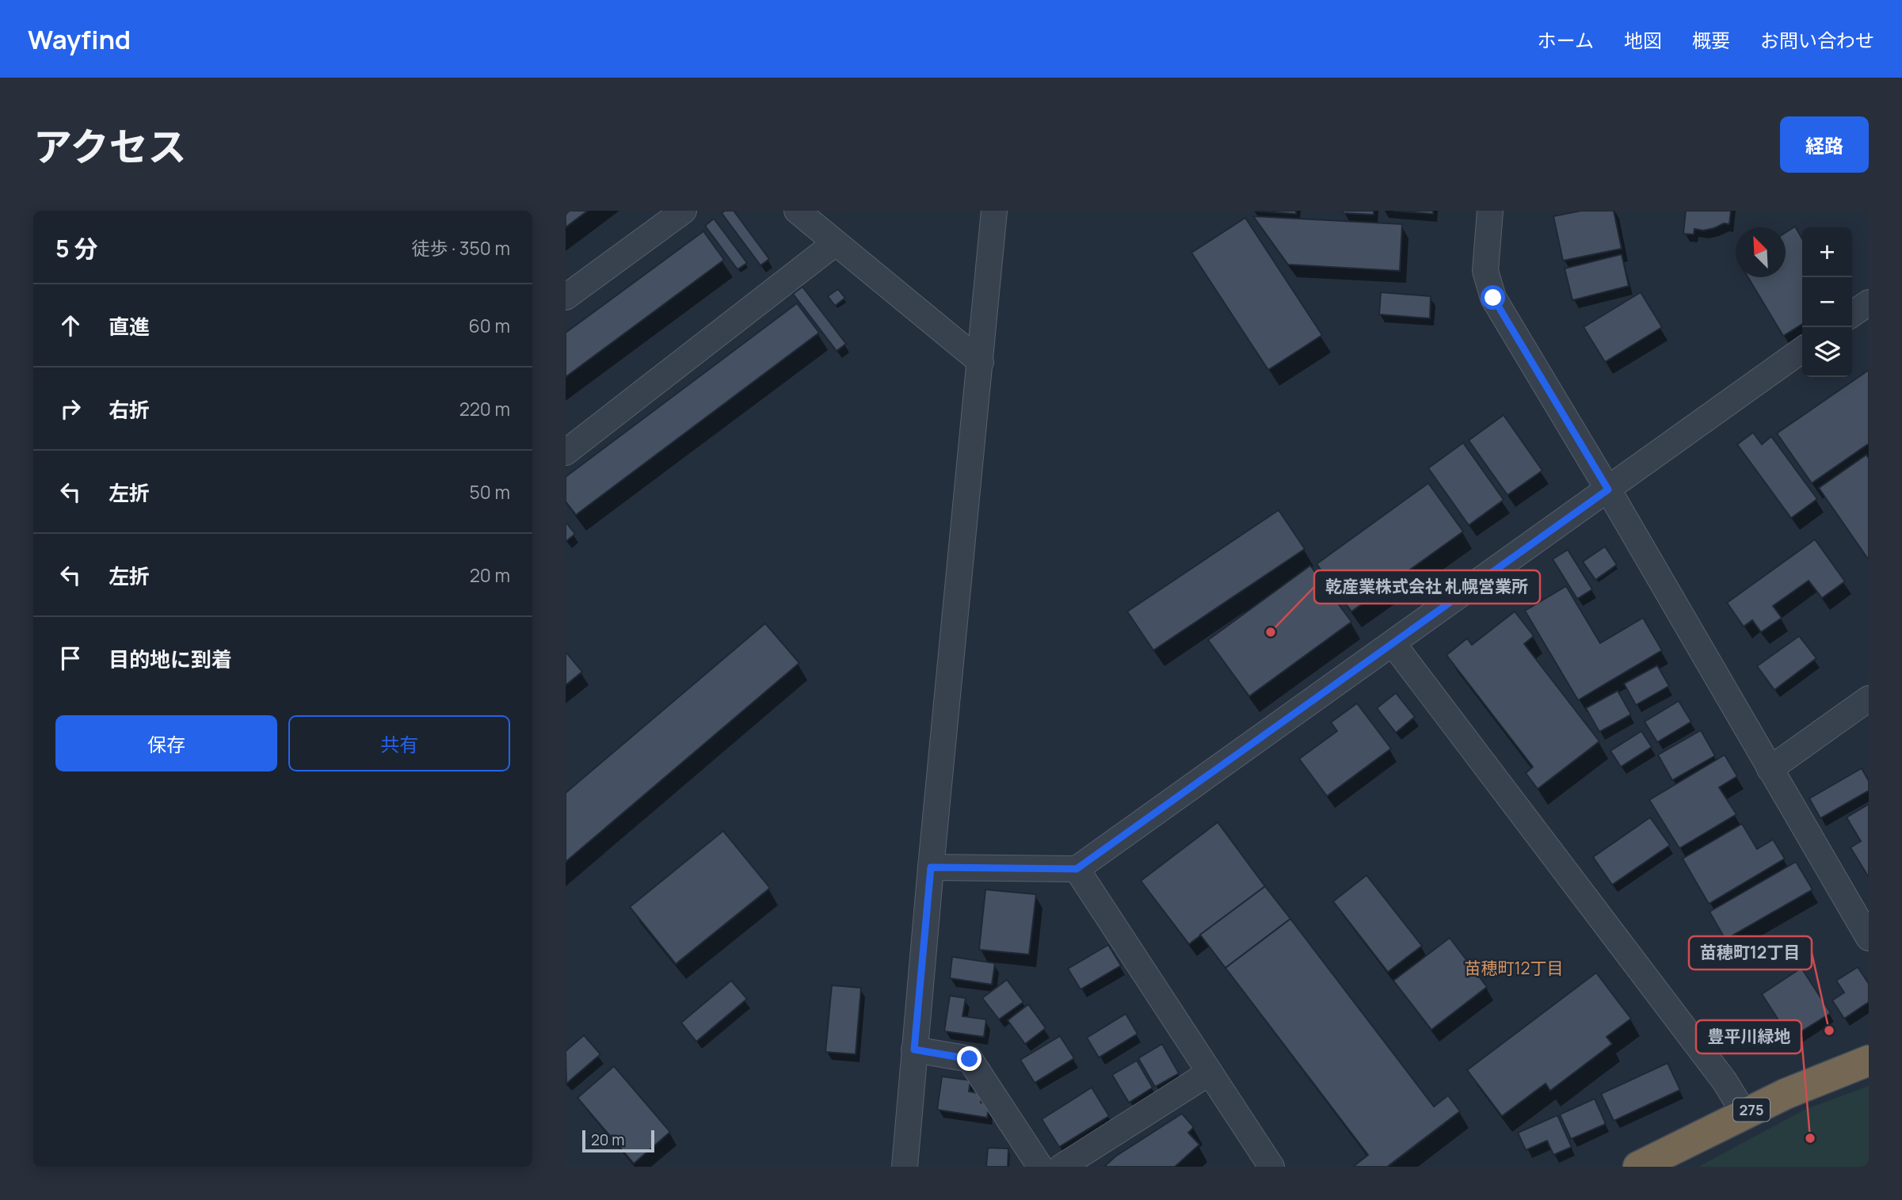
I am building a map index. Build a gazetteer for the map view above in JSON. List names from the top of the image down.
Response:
{
  "streets": {
    "highway": ["275"]
  },
  "districts": ["苗穂町12丁目"],
  "places": ["乾産業株式会社 札幌営業所", "苗穂町12丁目", "豊平川緑地"],
  "scale_bar": "20 m",
  "north": "top left",
  "page": {
    "header": "Wayfind",
    "nav": [
      "ホーム",
      "地図",
      "概要",
      "お問い合わせ"
    ],
    "title": "アクセス",
    "buttons": [
      "経路",
      ["保存", "共有"]
    ],
    "heading": ["5 分", "徒歩 · 350 m"],
    "map_buttons": ["+", "−"],
    "list": [
      ["直進", "60 m"],
      ["右折", "220 m"],
      ["左折", "50 m"],
      ["左折", "20 m"],
      "目的地に到着"
    ],
    "scale": "20 m"
  }
}
